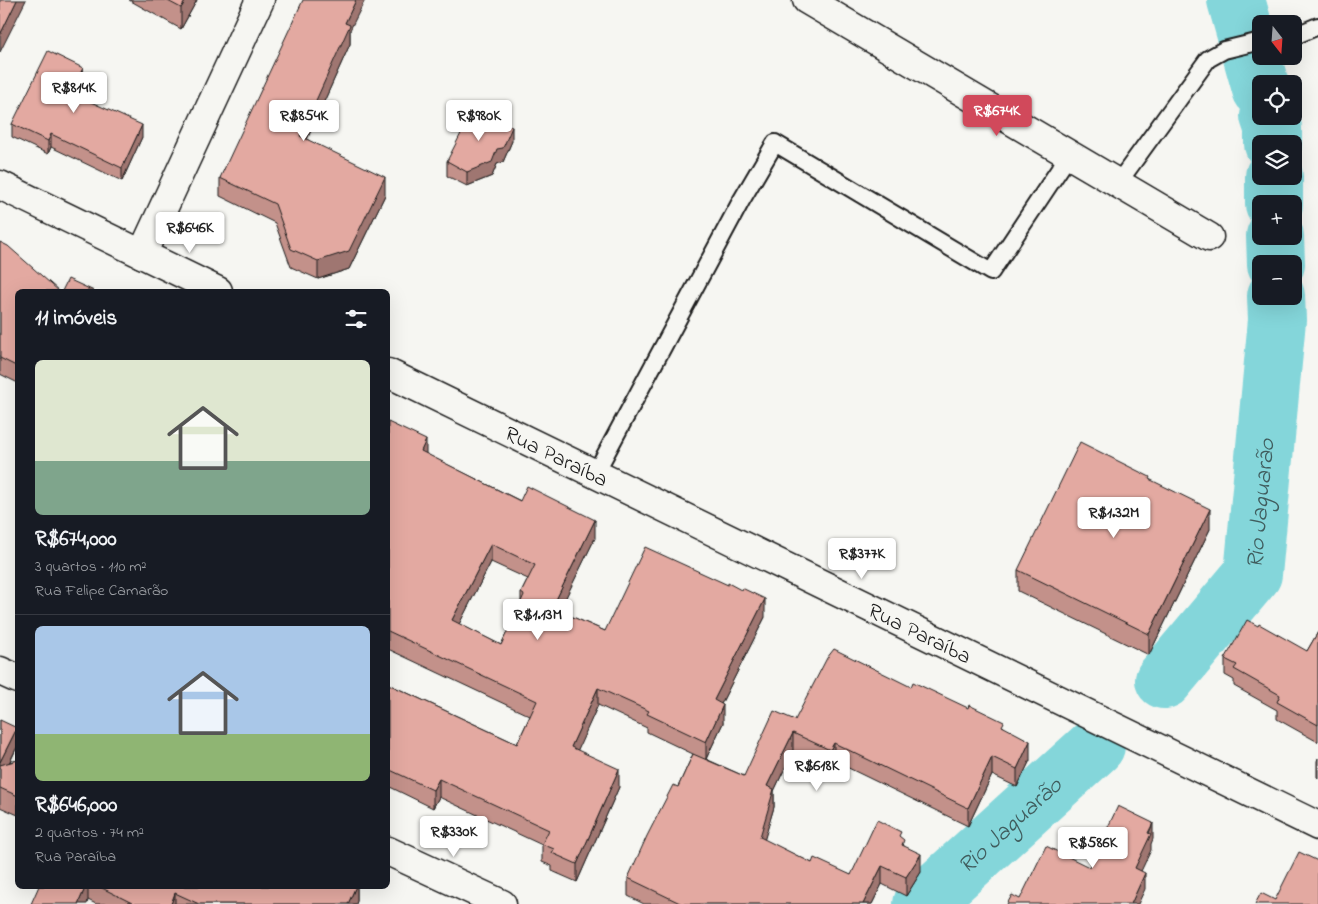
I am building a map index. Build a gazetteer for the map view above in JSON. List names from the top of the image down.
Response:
{
  "streets": {
    "street": ["Rua Paraíba"]
  },
  "water": ["Rio Jaguarão"],
  "north": "bottom",
  "page": {
    "map_buttons": ["+", "−"],
    "price": [
      "R$814K",
      "R$674K",
      "R$854K",
      "R$980K",
      "R$646K",
      "R$1.32M",
      "R$377K",
      "R$1.13M",
      "R$618K",
      "R$330K",
      "R$586K"
    ],
    "heading": "11 imóveis",
    "list": [
      {
        "name": "R$674,000",
        "note": "3 quartos · 110 m² · Rua Felipe Camarão"
      },
      {
        "name": "R$646,000",
        "note": "2 quartos · 74 m² · Rua Paraíba"
      }
    ]
  }
}
